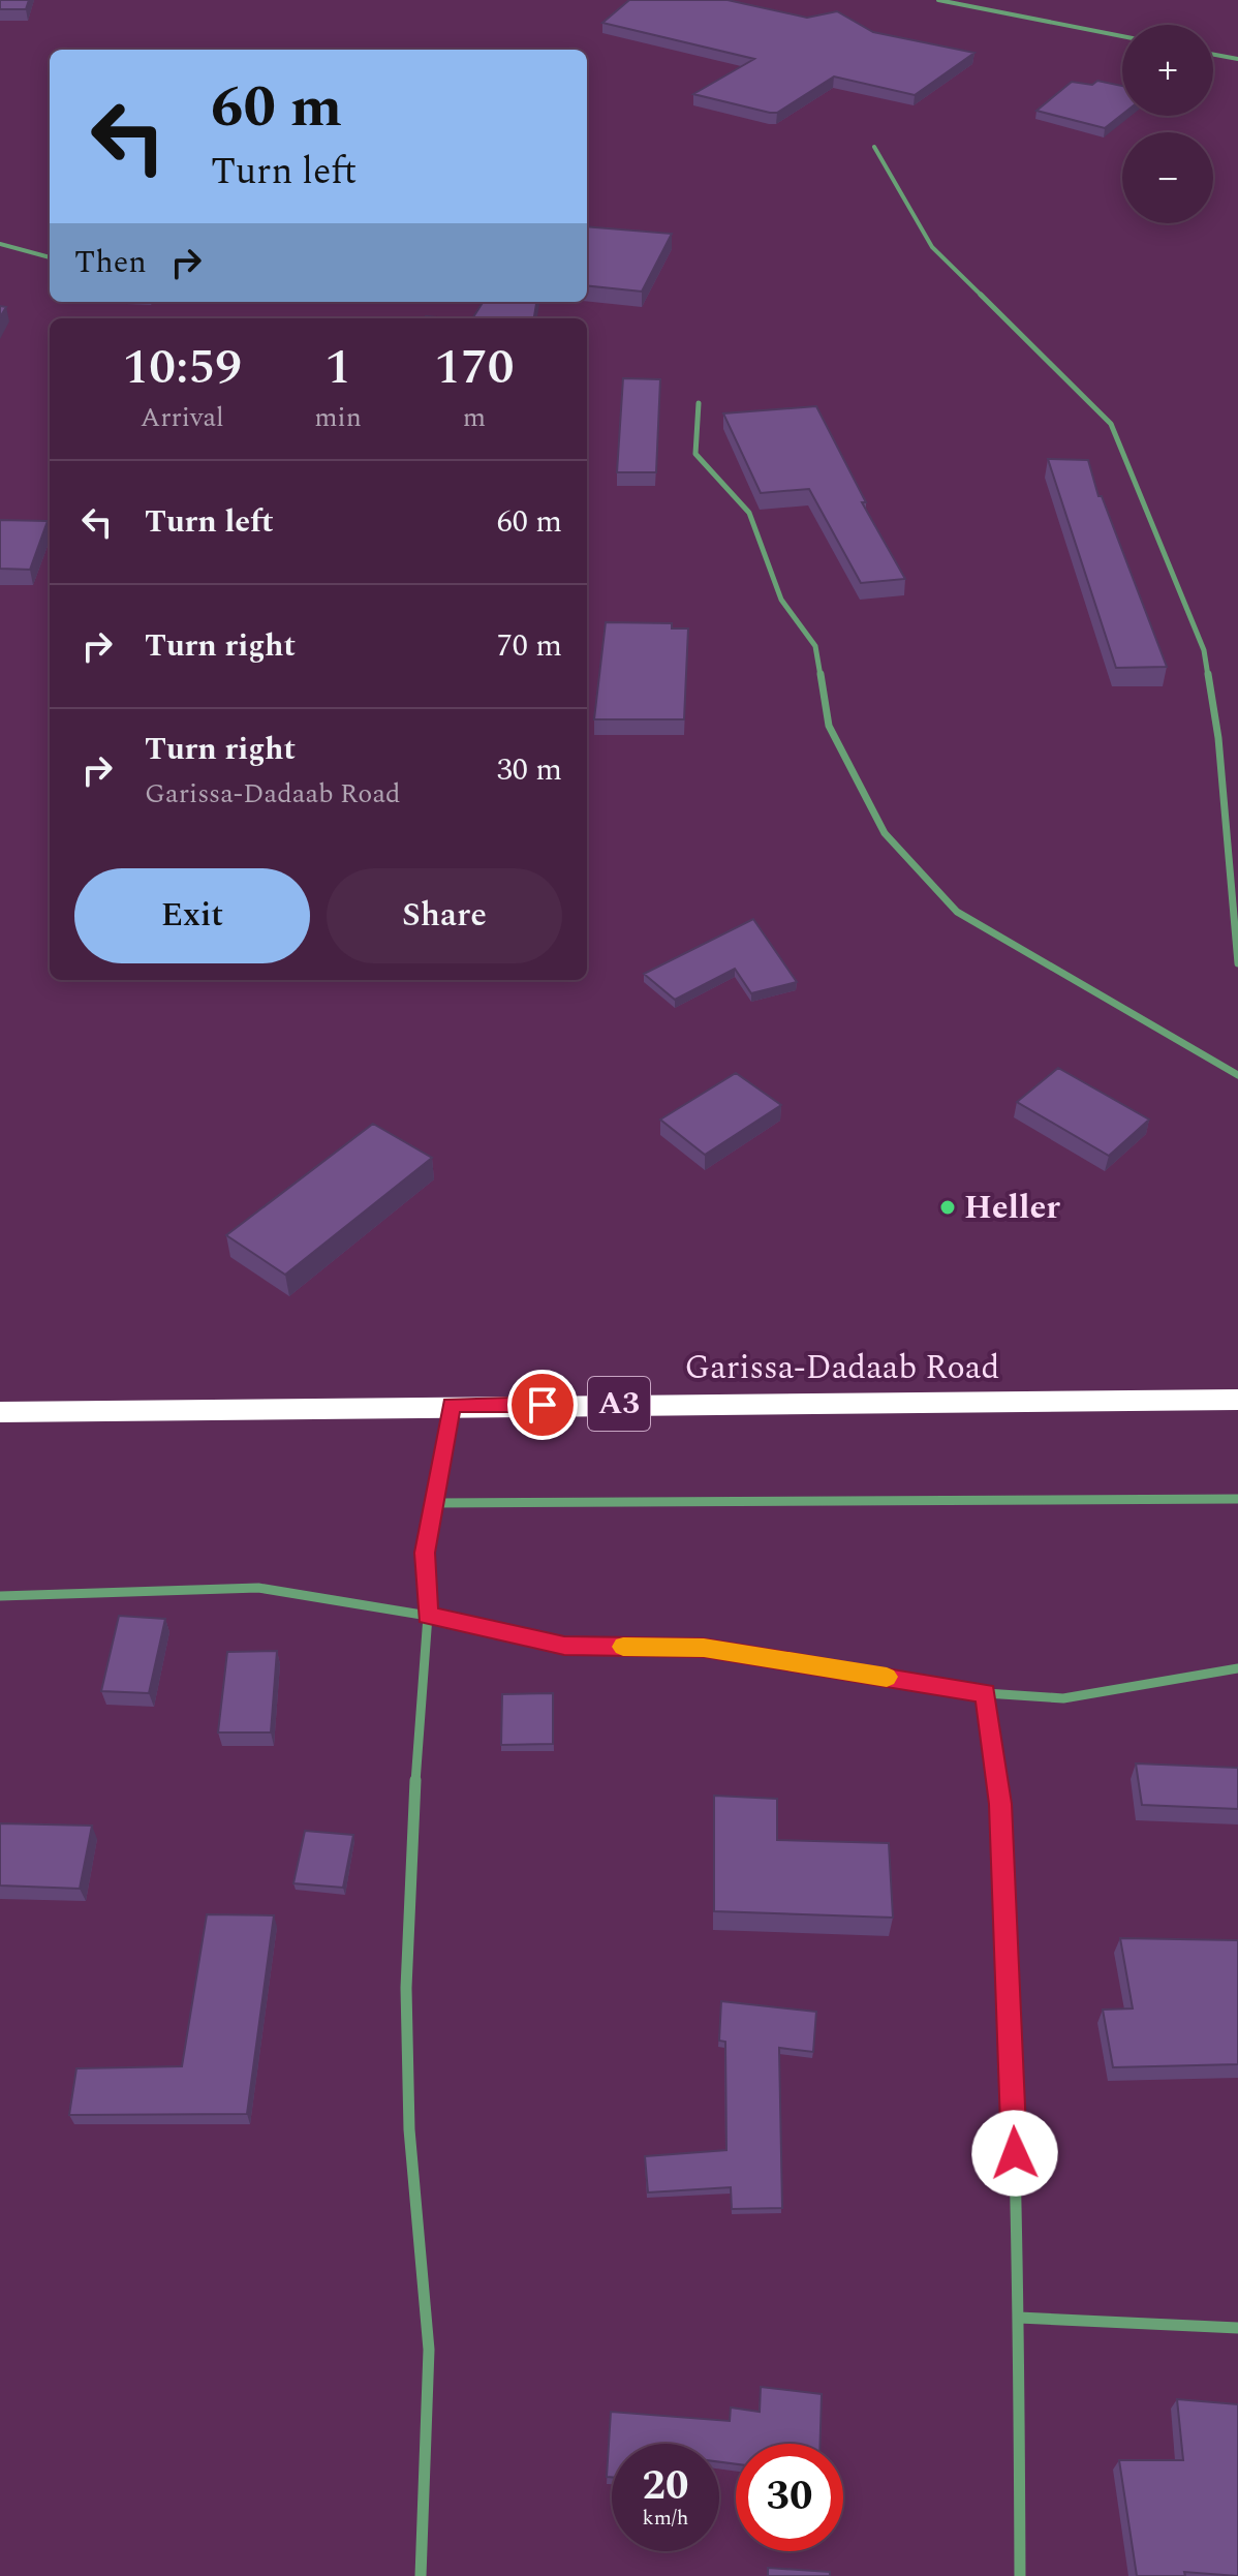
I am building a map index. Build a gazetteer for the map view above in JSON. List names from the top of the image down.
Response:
{
  "streets": {
    "highway": ["Garissa-Dadaab Road", "A3"]
  },
  "places": ["Heller"],
  "page": {
    "map_buttons": ["+", "−"],
    "turn": ["60 m", "Turn left"],
    "then": "Then",
    "eta": [
      "10:59",
      "Arrival",
      "1",
      "min",
      "170",
      "m"
    ],
    "list": [
      {
        "name": "Turn left",
        "value": "60 m"
      },
      {
        "name": "Turn right",
        "value": "70 m"
      },
      {
        "name": "Turn right",
        "note": "Garissa-Dadaab Road",
        "value": "30 m"
      }
    ],
    "buttons": ["Exit", "Share"],
    "speed": "20 km/h",
    "limit": "30"
  }
}
